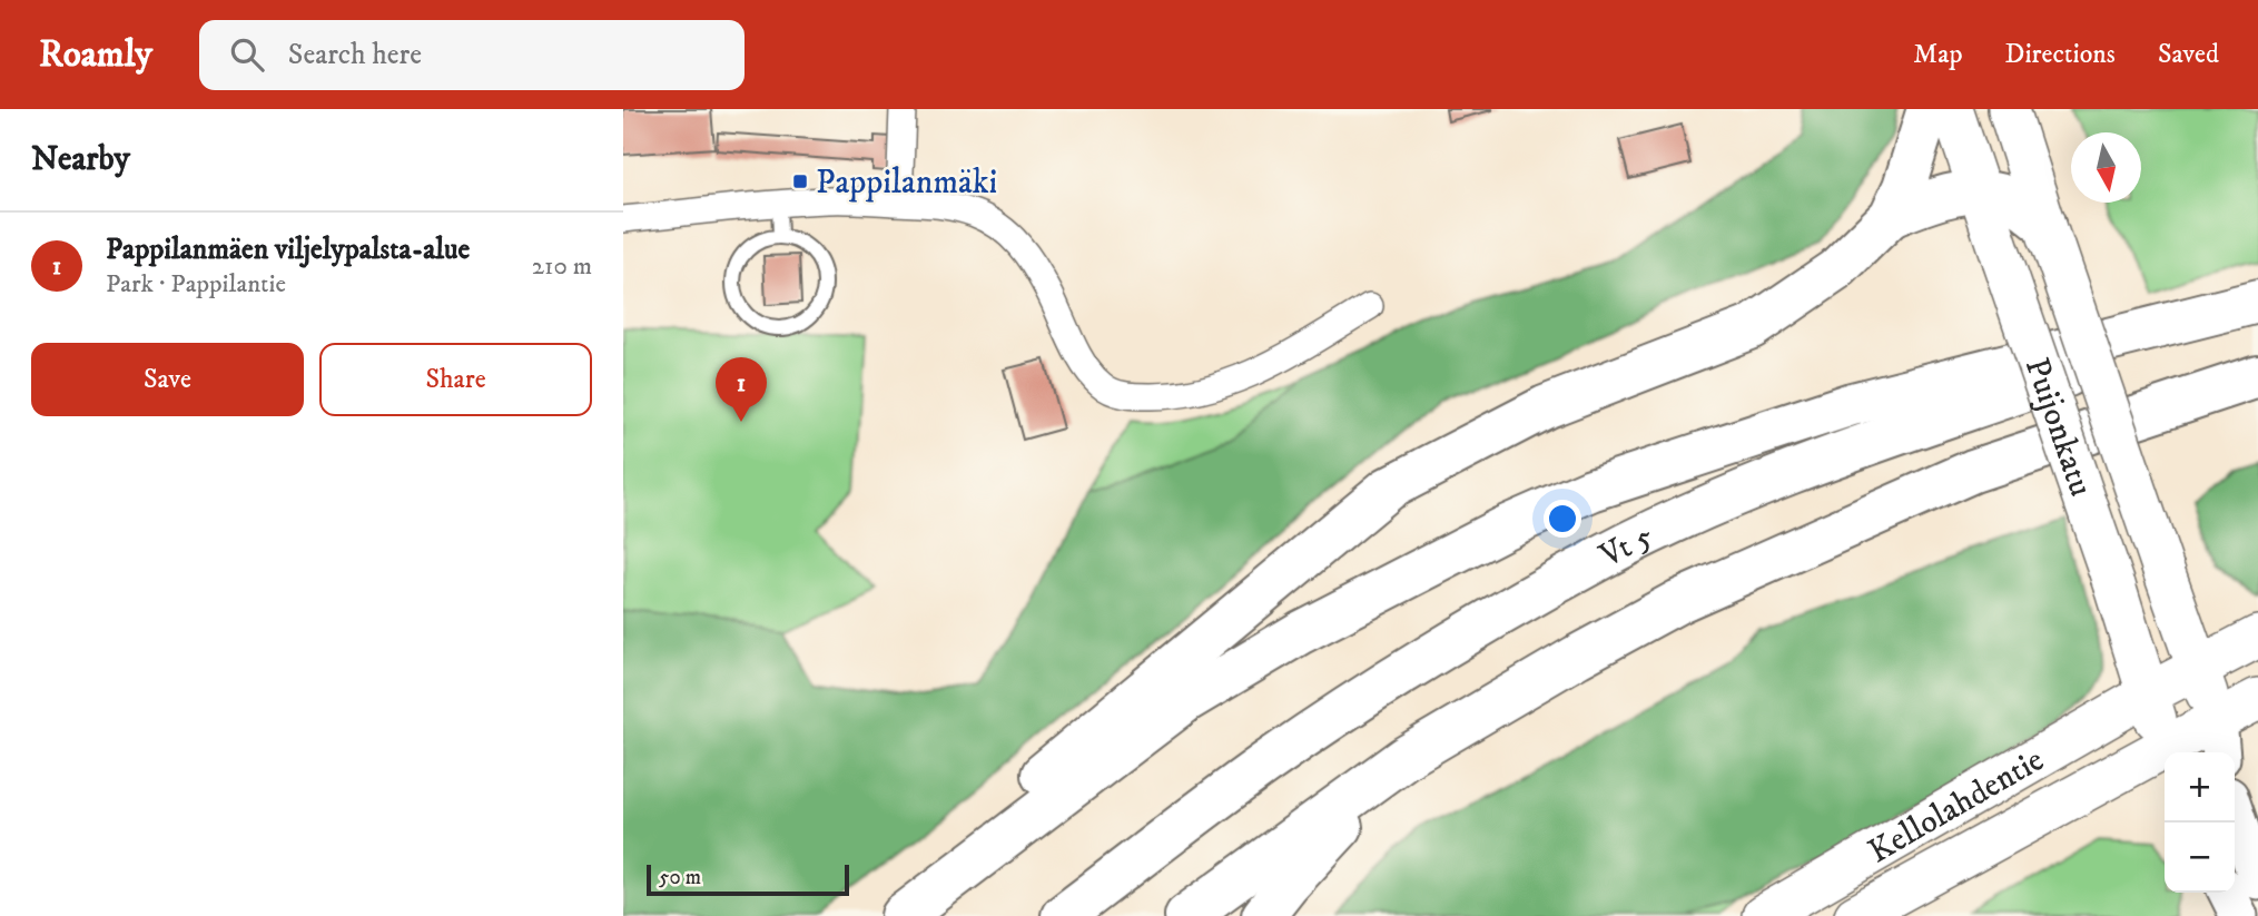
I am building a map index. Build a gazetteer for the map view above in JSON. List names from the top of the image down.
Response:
{
  "streets": {
    "highway": ["Vt 5"],
    "main road": ["Puijonkatu", "Kellolahdentie"]
  },
  "crossings": [
    ["Puijonkatu", "Kellolahdentie"]
  ],
  "places": {
    "transit": ["Pappilanmäki"]
  },
  "scale_bar": "50 m",
  "north": "bottom",
  "page": {
    "header": "Roamly",
    "search": "Search here",
    "nav": ["Map", "Directions", "Saved"],
    "heading": "Nearby",
    "list": [
      {
        "mark": "1",
        "name": "Pappilanmäen viljelypalsta-alue",
        "note": "Park · Pappilantie",
        "value": "210 m"
      }
    ],
    "buttons": ["Save", "Share"],
    "pins": "1",
    "map_buttons": ["+", "−"],
    "scale": "50 m"
  }
}
